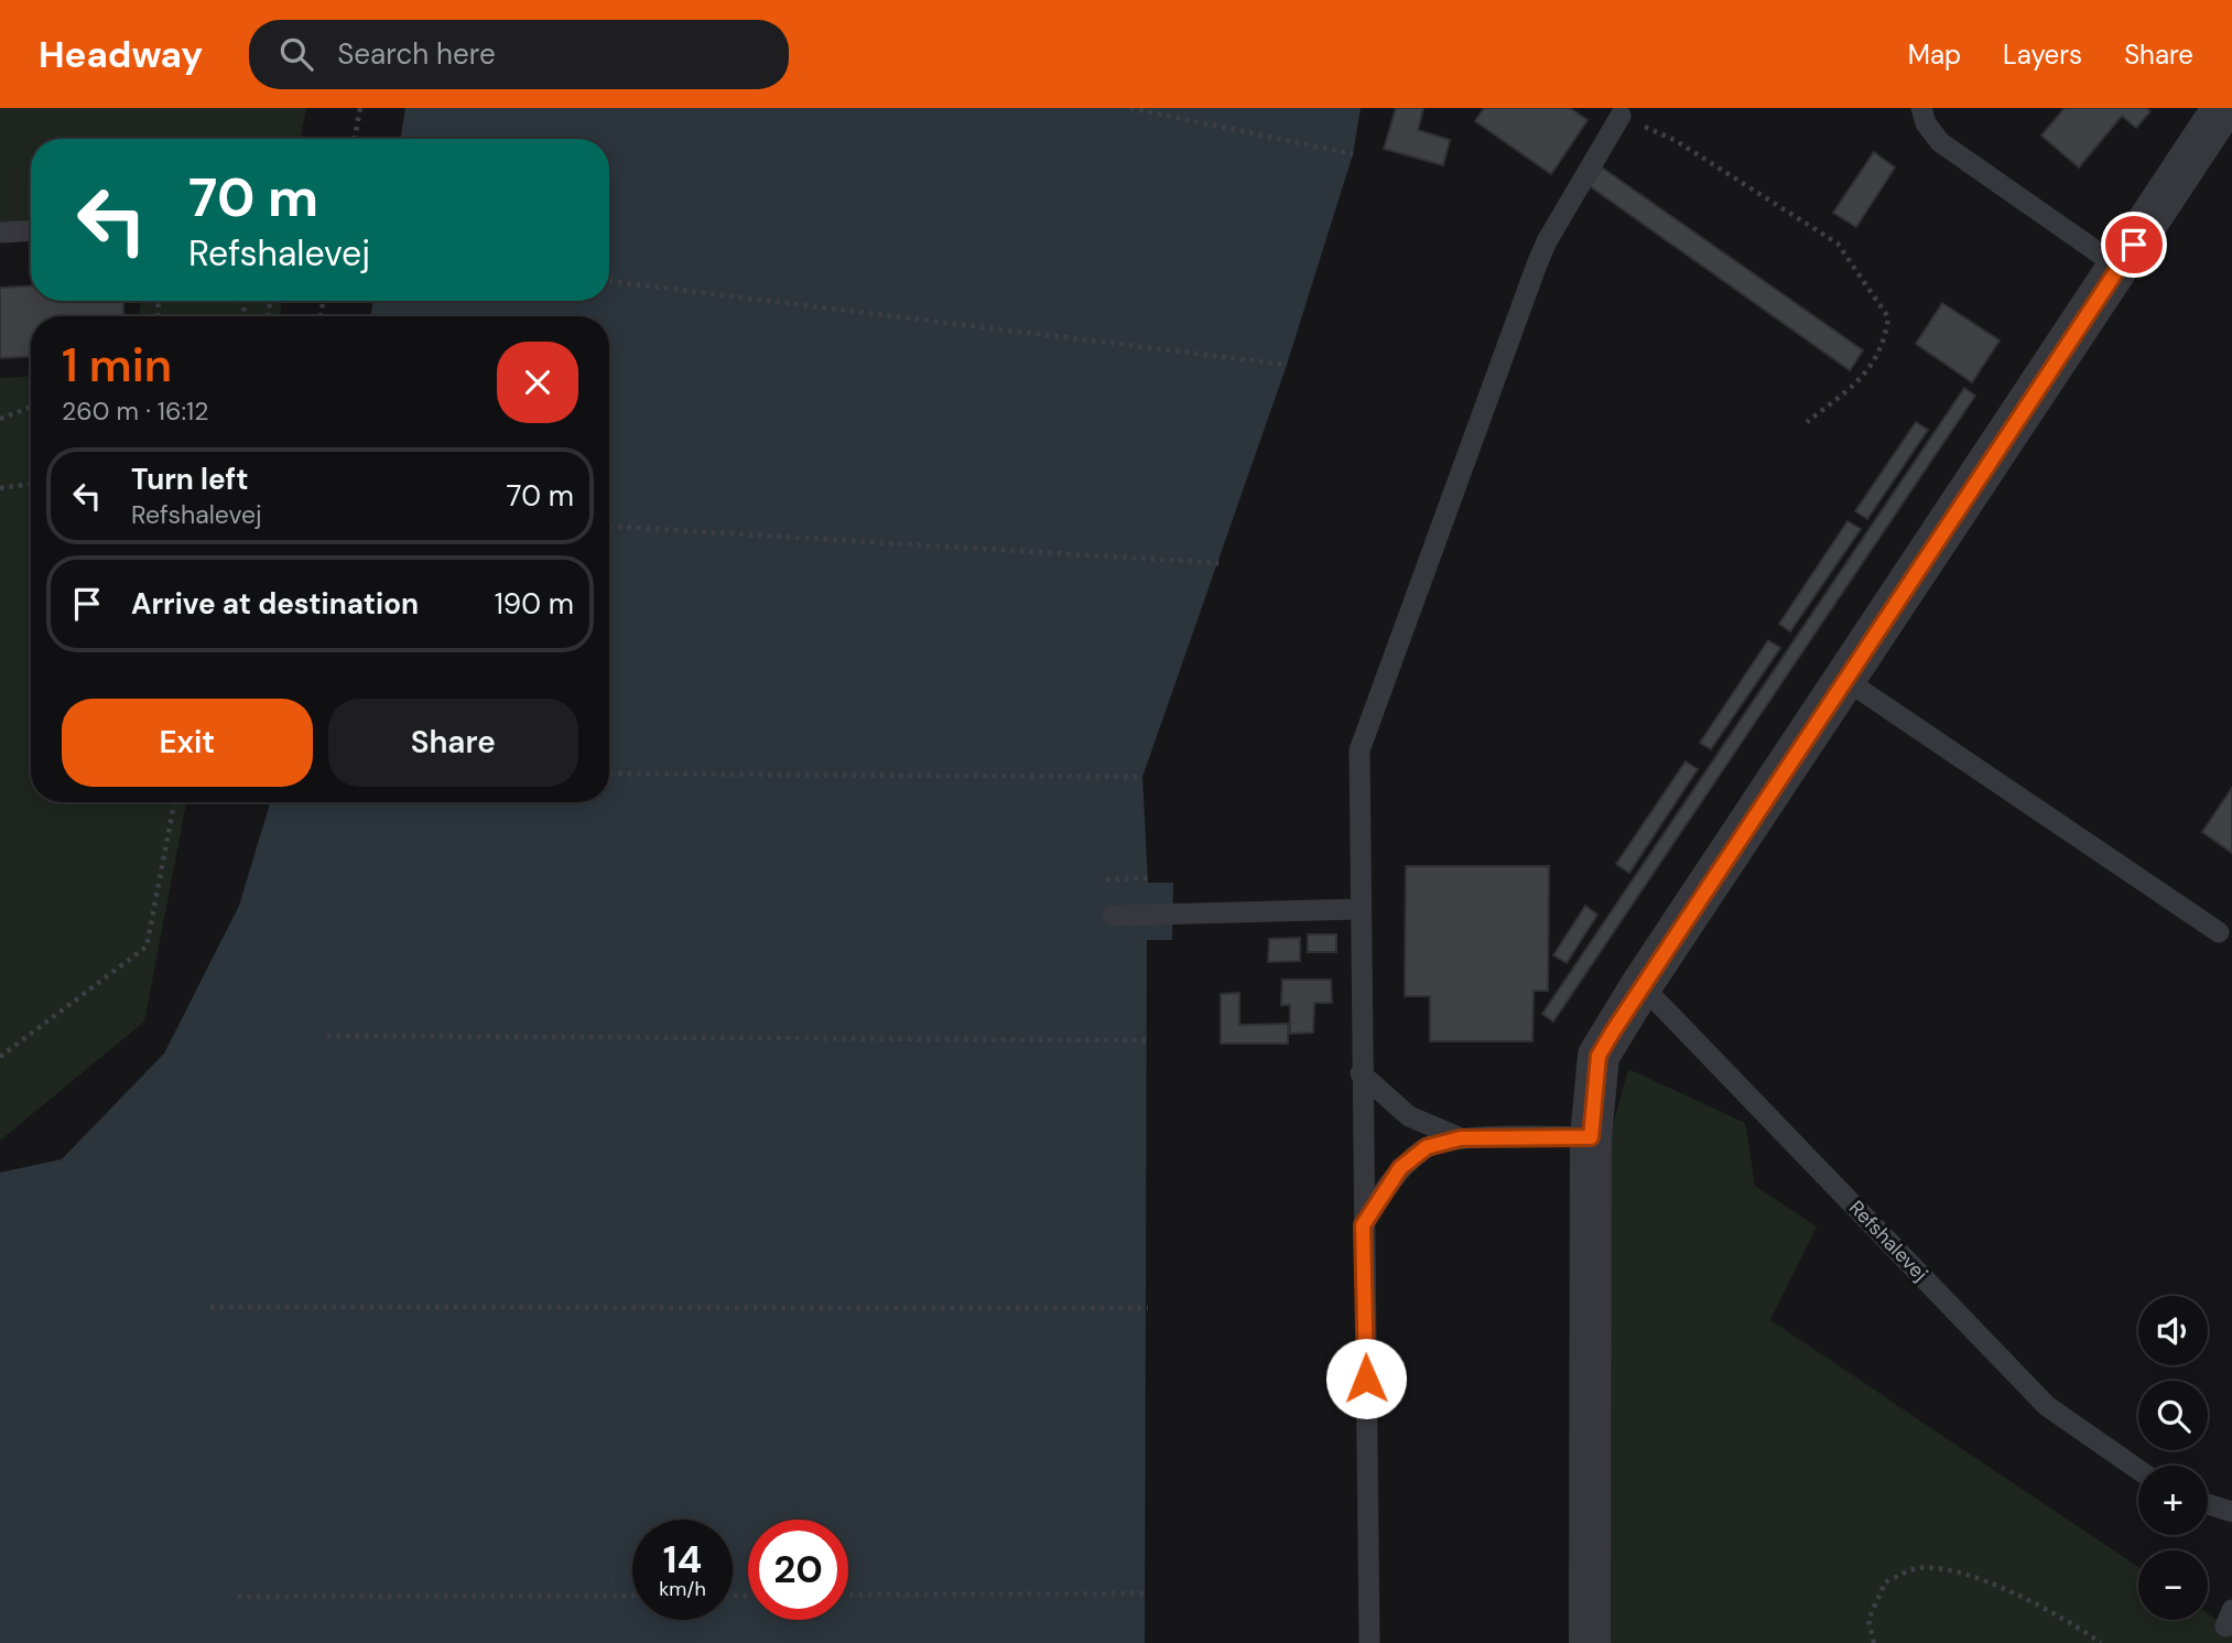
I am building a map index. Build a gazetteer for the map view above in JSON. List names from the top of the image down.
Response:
{
  "streets": {
    "lane": ["Refshalevej"]
  },
  "page": {
    "header": "Headway",
    "search": "Search here",
    "nav": ["Map", "Layers", "Share"],
    "turn": ["70 m", "Refshalevej"],
    "heading": ["1 min", "260 m · 16:12"],
    "list": [
      {
        "name": "Turn left",
        "note": "Refshalevej",
        "value": "70 m"
      },
      {
        "name": "Arrive at destination",
        "value": "190 m"
      }
    ],
    "buttons": ["Exit", "Share"],
    "map_buttons": ["+", "−"],
    "speed": "14 km/h",
    "limit": "20"
  }
}
